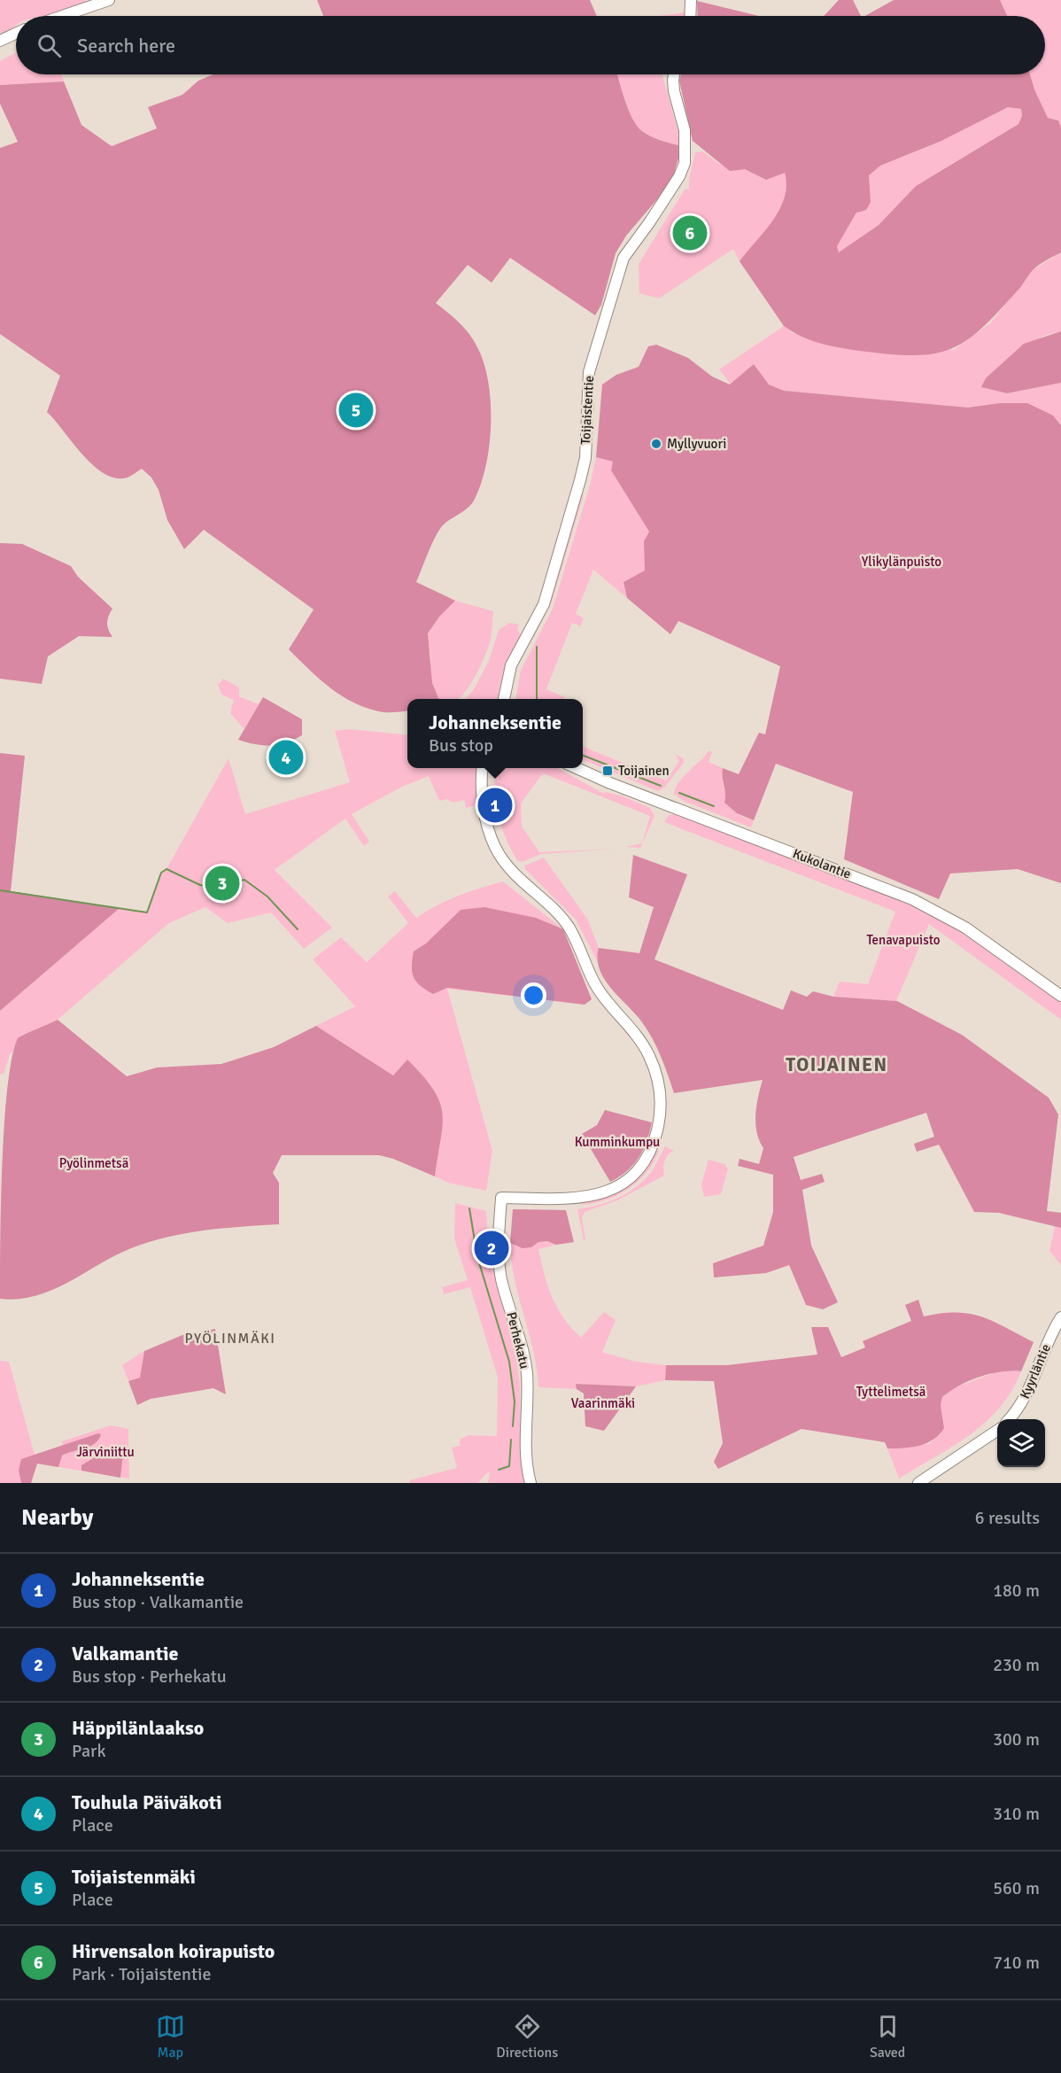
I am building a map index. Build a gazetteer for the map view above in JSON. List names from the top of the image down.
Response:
{
  "streets": {
    "street": [
      "Toijaistentie",
      "Kukolantie",
      "Perhekatu",
      "Kyyrläntie"
    ]
  },
  "districts": ["TOIJAINEN", "PYÖLINMÄKI"],
  "parks": [
    "Ylikylänpuisto",
    "Tenavapuisto",
    "Kumminkumpu",
    "Pyölinmetsä",
    "Tyttelimetsä",
    "Vaarinmäki",
    "Järviniittu"
  ],
  "places": {
    "other": ["Myllyvuori"],
    "transit": ["Toijainen"]
  },
  "page": {
    "search": "Search here",
    "pins": [
      "6",
      "5",
      "4",
      "1",
      "3",
      "2"
    ],
    "popup": ["Johanneksentie", "Bus stop"],
    "heading": ["Nearby", "6 results"],
    "list": [
      {
        "mark": "1",
        "name": "Johanneksentie",
        "note": "Bus stop · Valkamantie",
        "value": "180 m"
      },
      {
        "mark": "2",
        "name": "Valkamantie",
        "note": "Bus stop · Perhekatu",
        "value": "230 m"
      },
      {
        "mark": "3",
        "name": "Häppilänlaakso",
        "note": "Park",
        "value": "300 m"
      },
      {
        "mark": "4",
        "name": "Touhula Päiväkoti",
        "note": "Place",
        "value": "310 m"
      },
      {
        "mark": "5",
        "name": "Toijaistenmäki",
        "note": "Place",
        "value": "560 m"
      },
      {
        "mark": "6",
        "name": "Hirvensalon koirapuisto",
        "note": "Park · Toijaistentie",
        "value": "710 m"
      }
    ],
    "nav": ["Map", "Directions", "Saved"]
  }
}
